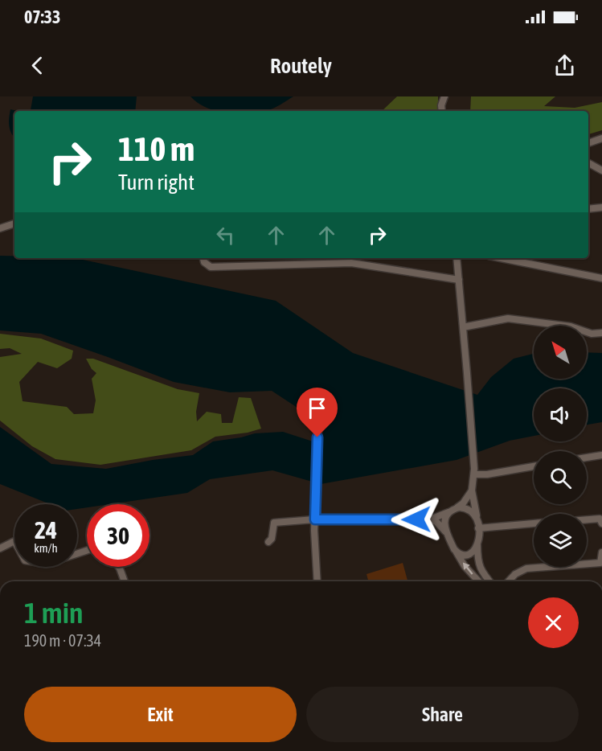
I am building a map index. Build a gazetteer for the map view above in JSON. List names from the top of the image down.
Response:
{
  "north": "top left",
  "page": {
    "status": "07:33",
    "header": "Routely",
    "turn": ["110 m", "Turn right"],
    "speed": "24 km/h",
    "limit": "30",
    "heading": ["1 min", "190 m · 07:34"],
    "buttons": ["Exit", "Share"]
  }
}
